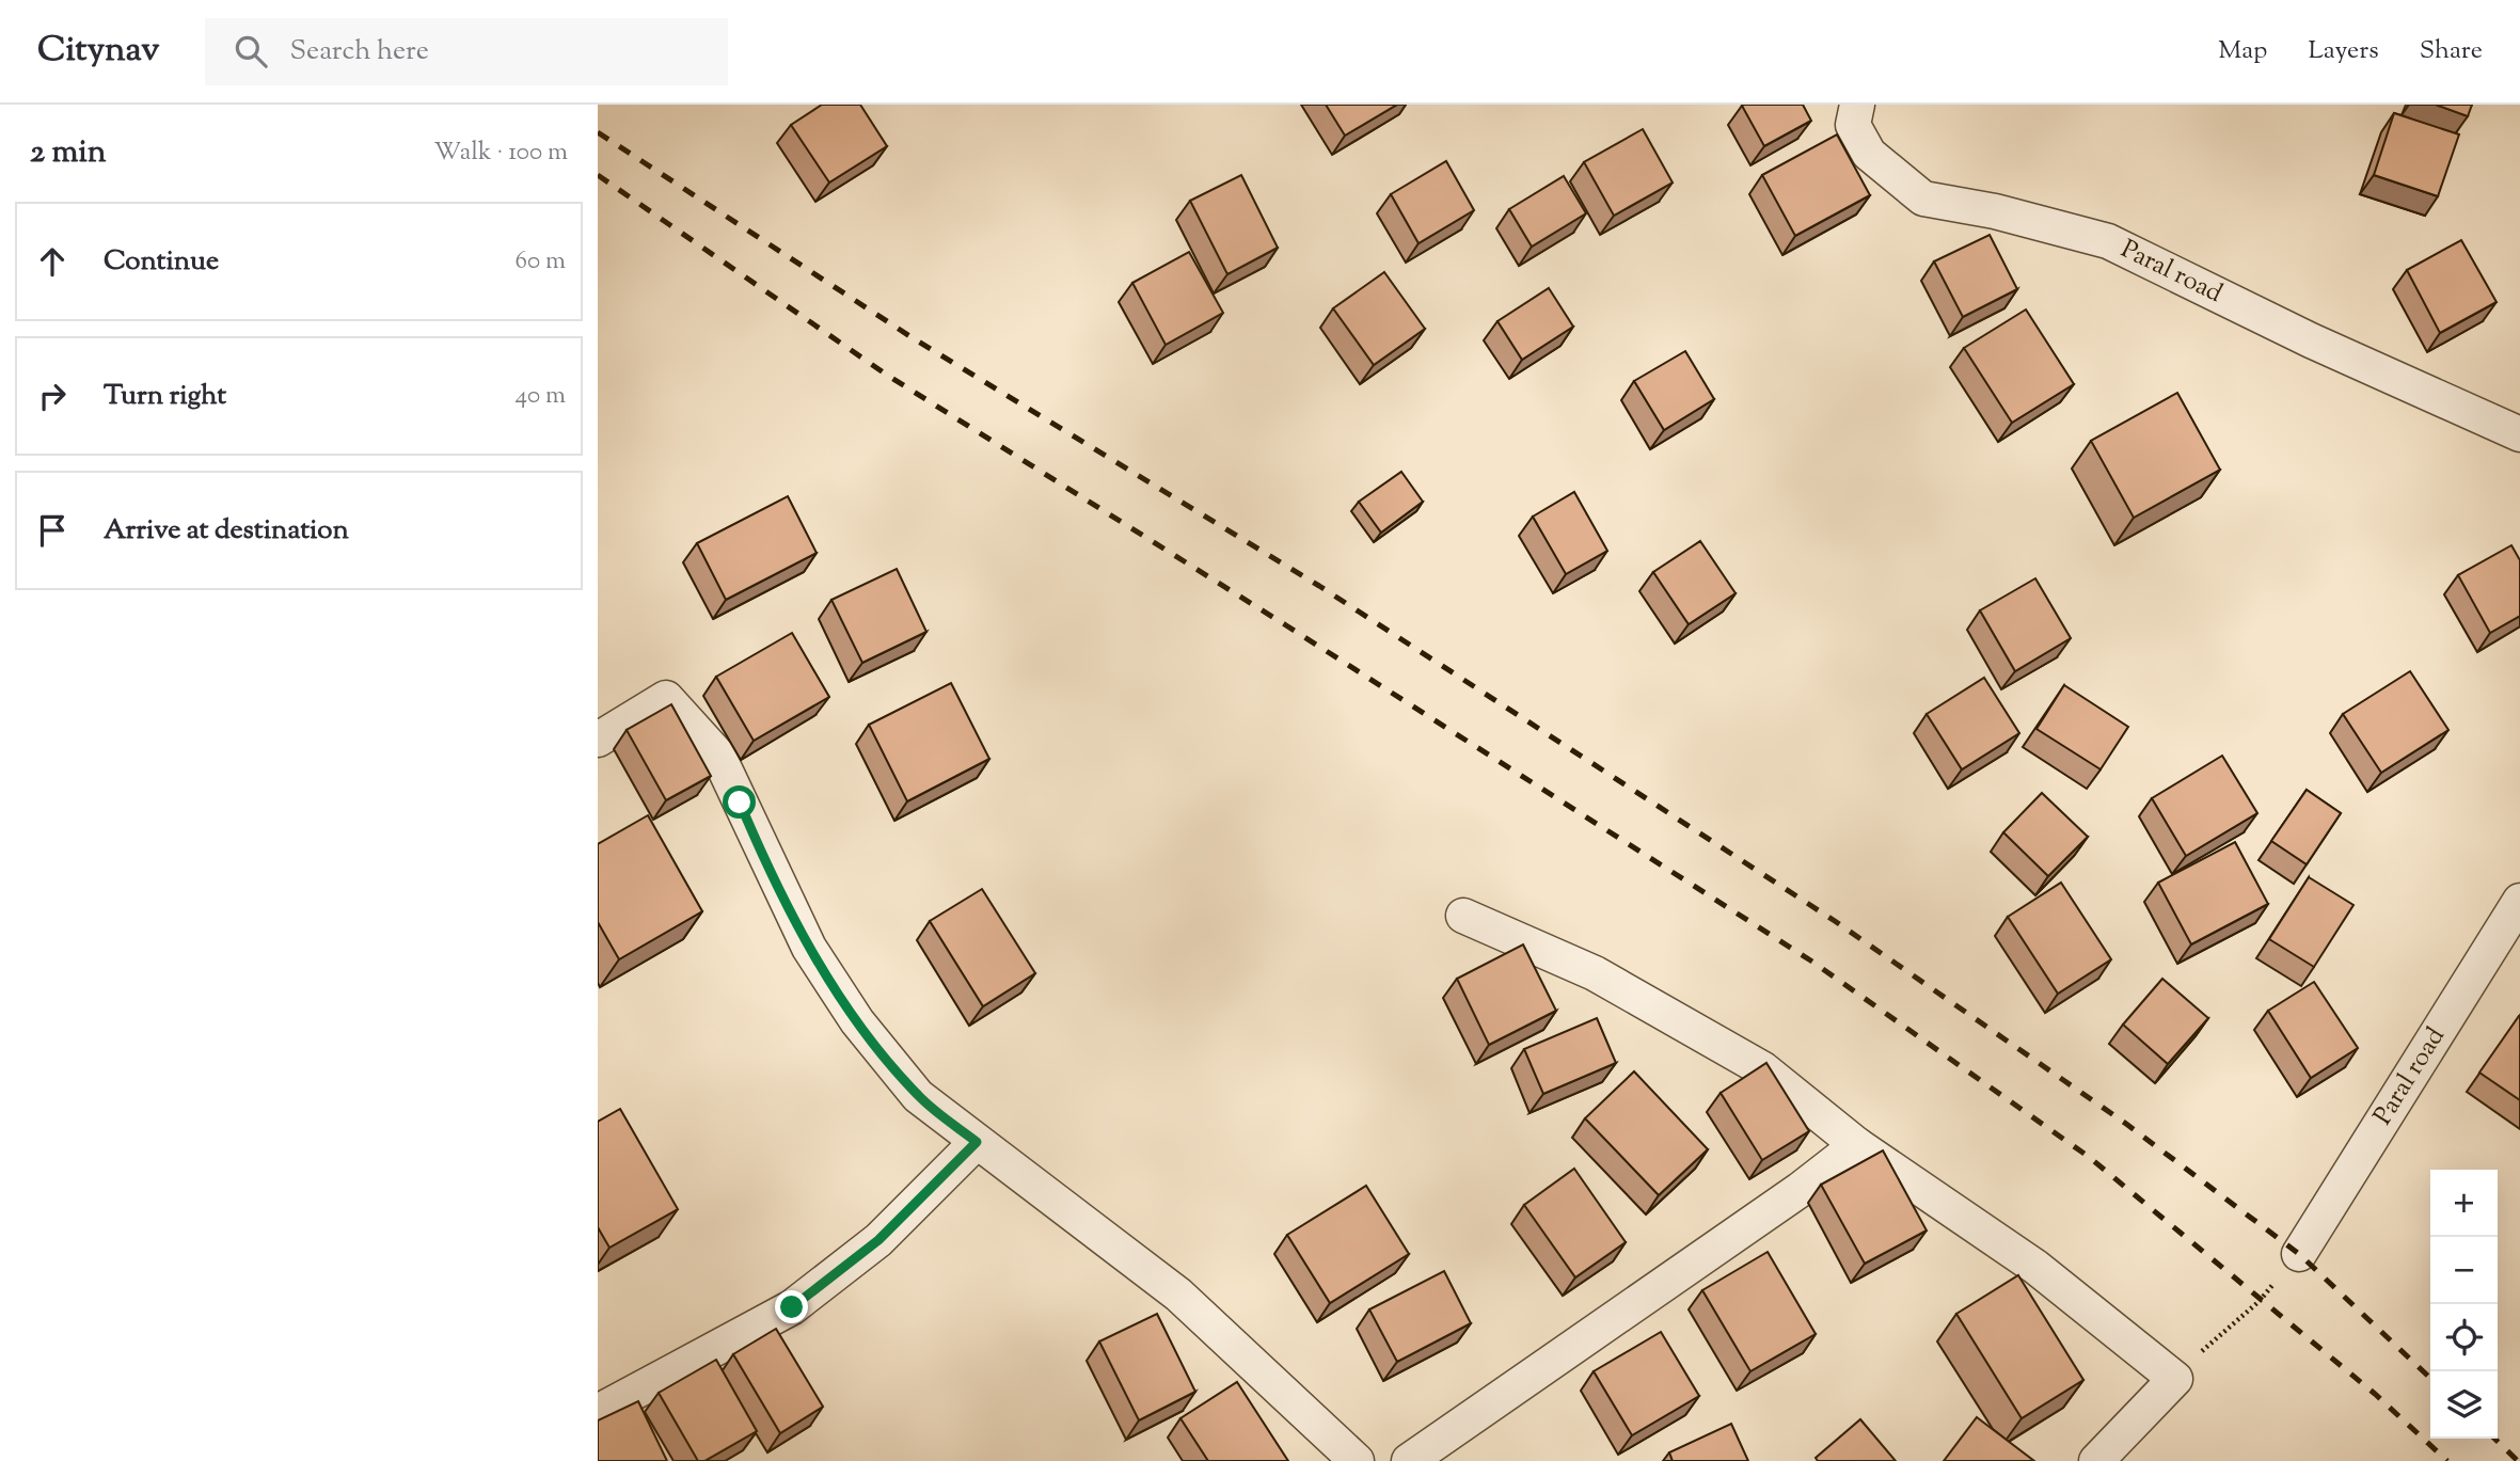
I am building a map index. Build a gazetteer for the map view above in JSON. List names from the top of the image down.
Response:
{
  "streets": {
    "street": ["Paral road"]
  },
  "page": {
    "header": "Citynav",
    "search": "Search here",
    "nav": ["Map", "Layers", "Share"],
    "heading": ["2 min", "Walk · 100 m"],
    "list": [
      ["Continue", "60 m"],
      ["Turn right", "40 m"],
      "Arrive at destination"
    ],
    "map_buttons": ["+", "−"]
  }
}
